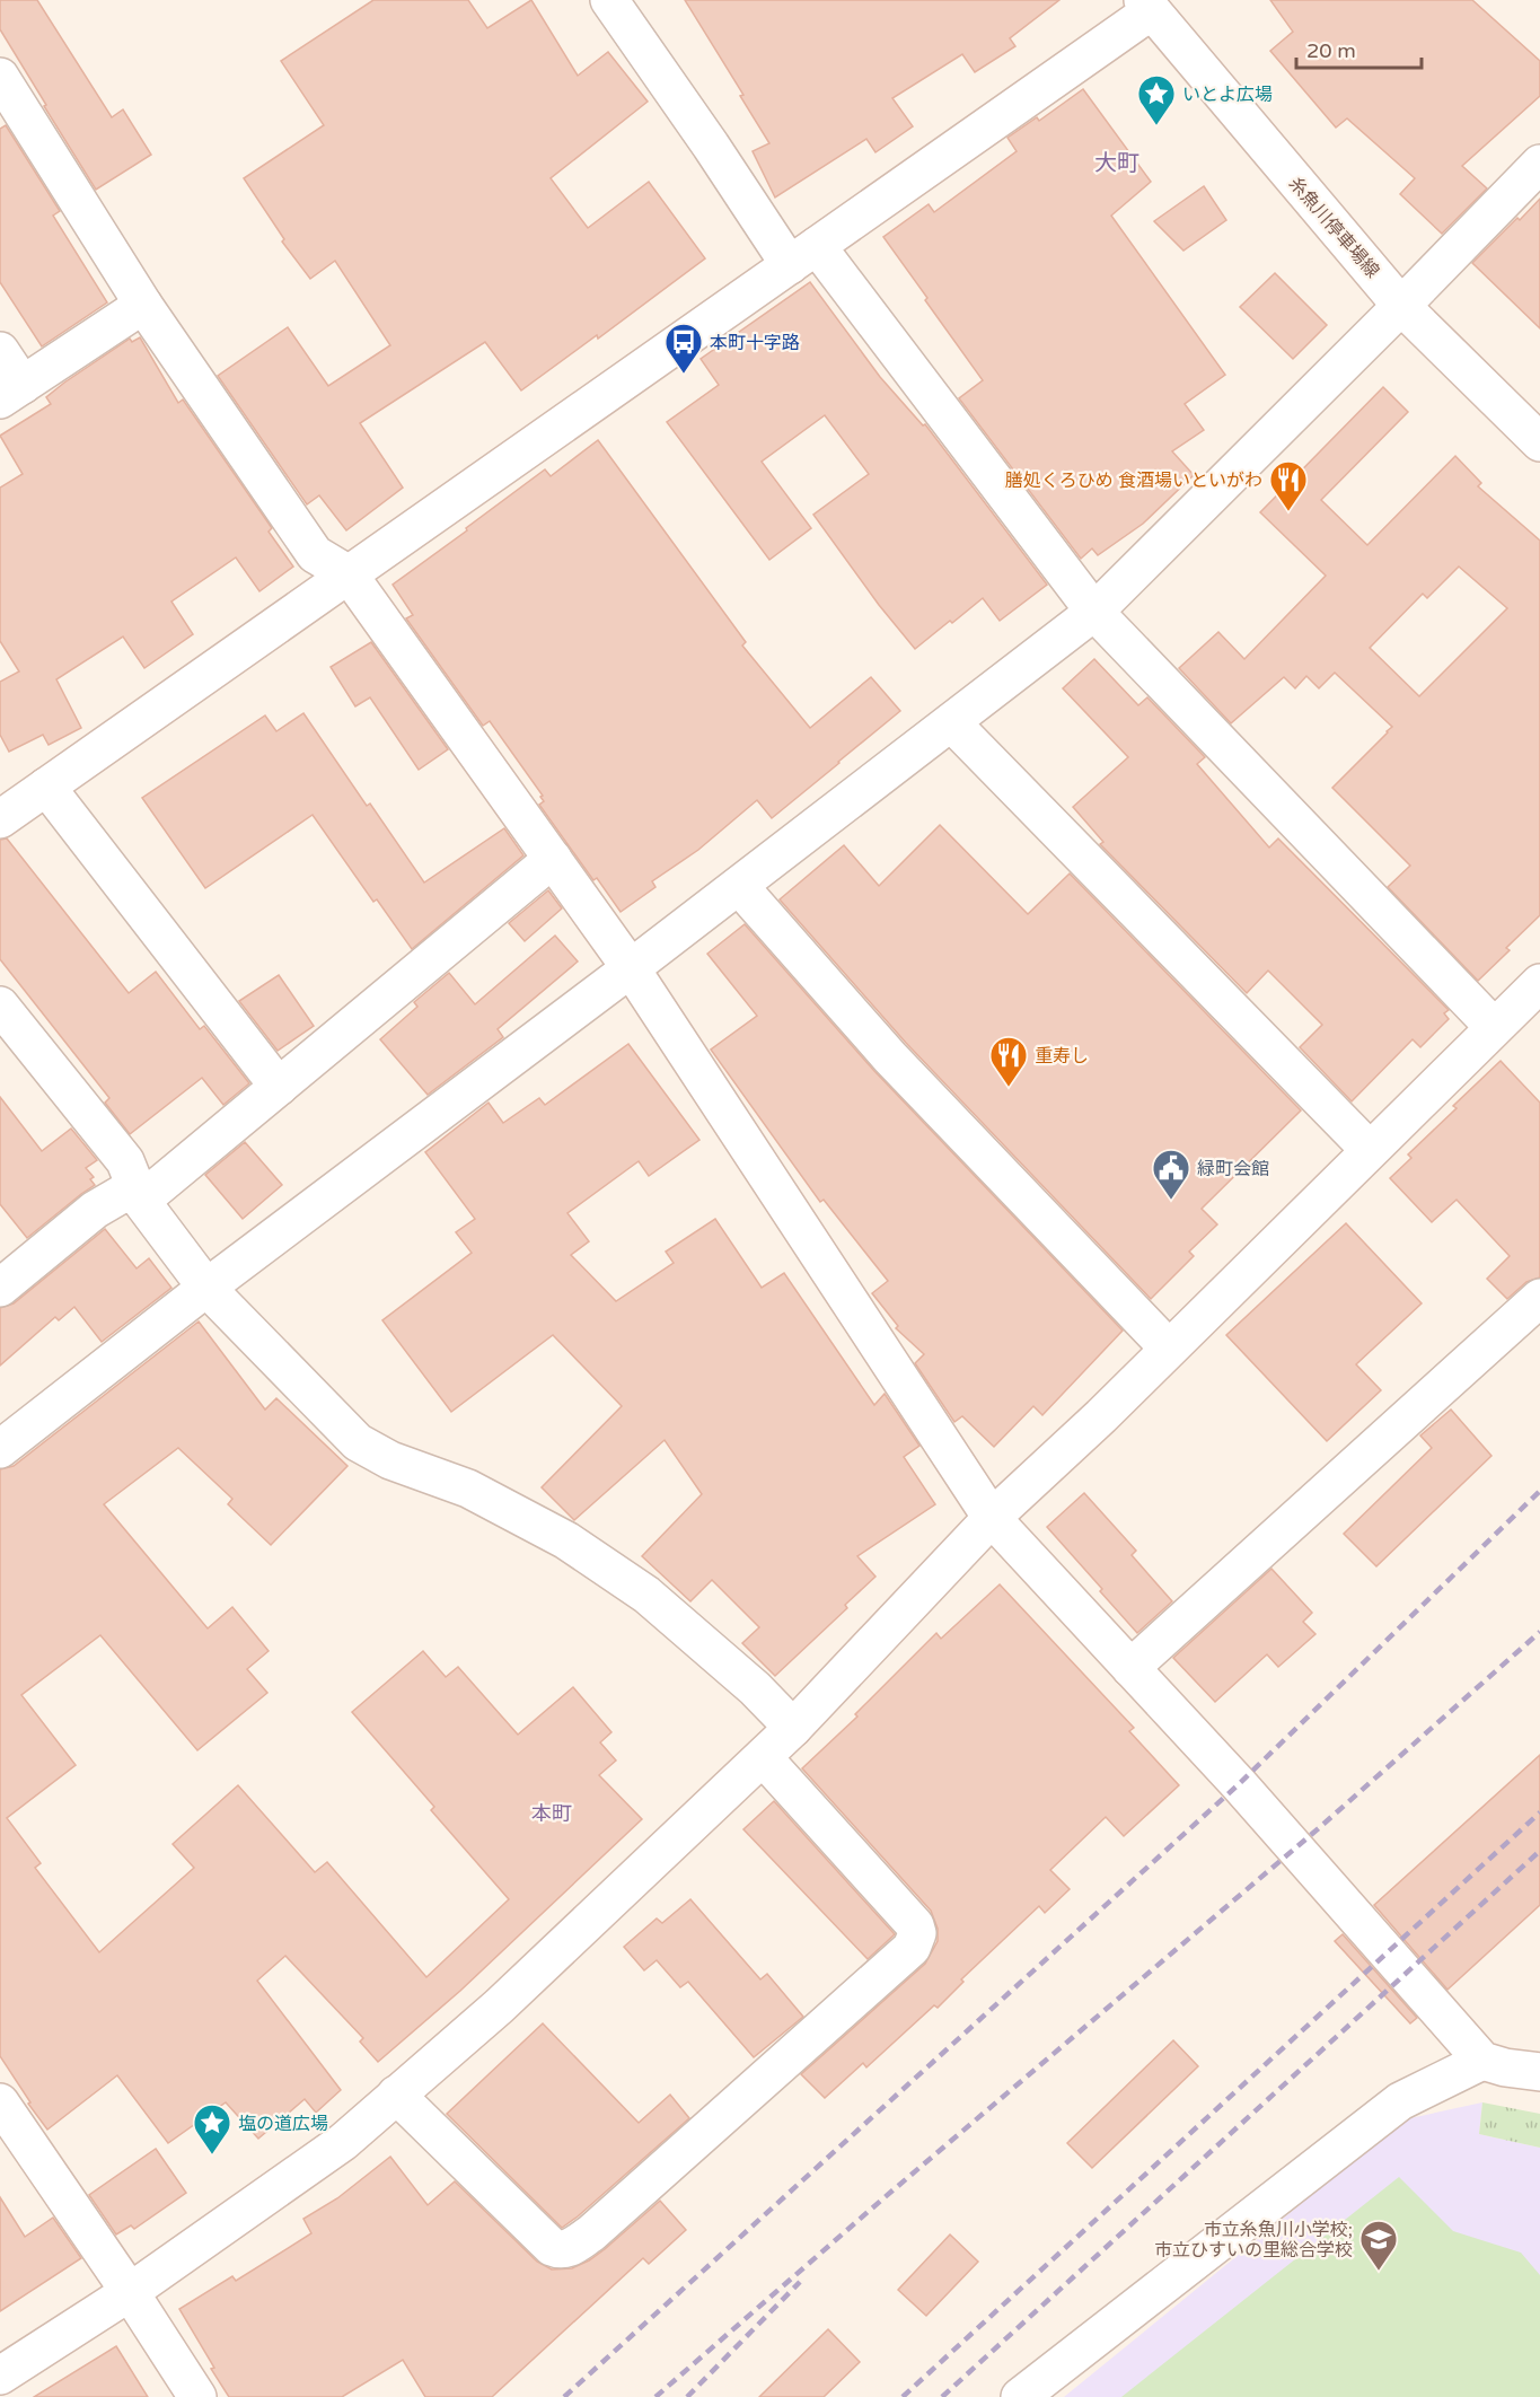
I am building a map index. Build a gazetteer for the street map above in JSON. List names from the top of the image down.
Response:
{
  "streets": {
    "street": ["糸魚川停車場線"]
  },
  "districts": ["大町", "本町"],
  "places": {
    "place": ["いとよ広場", "塩の道広場"],
    "bus stop": ["本町十字路"],
    "restaurant": ["膳処くろひめ 食酒場いといがわ", "重寿し"],
    "public building": ["緑町会館"],
    "school or university": ["市立糸魚川小学校; 市立ひすいの里総合学校"]
  },
  "scale_bar": "20 m"
}
